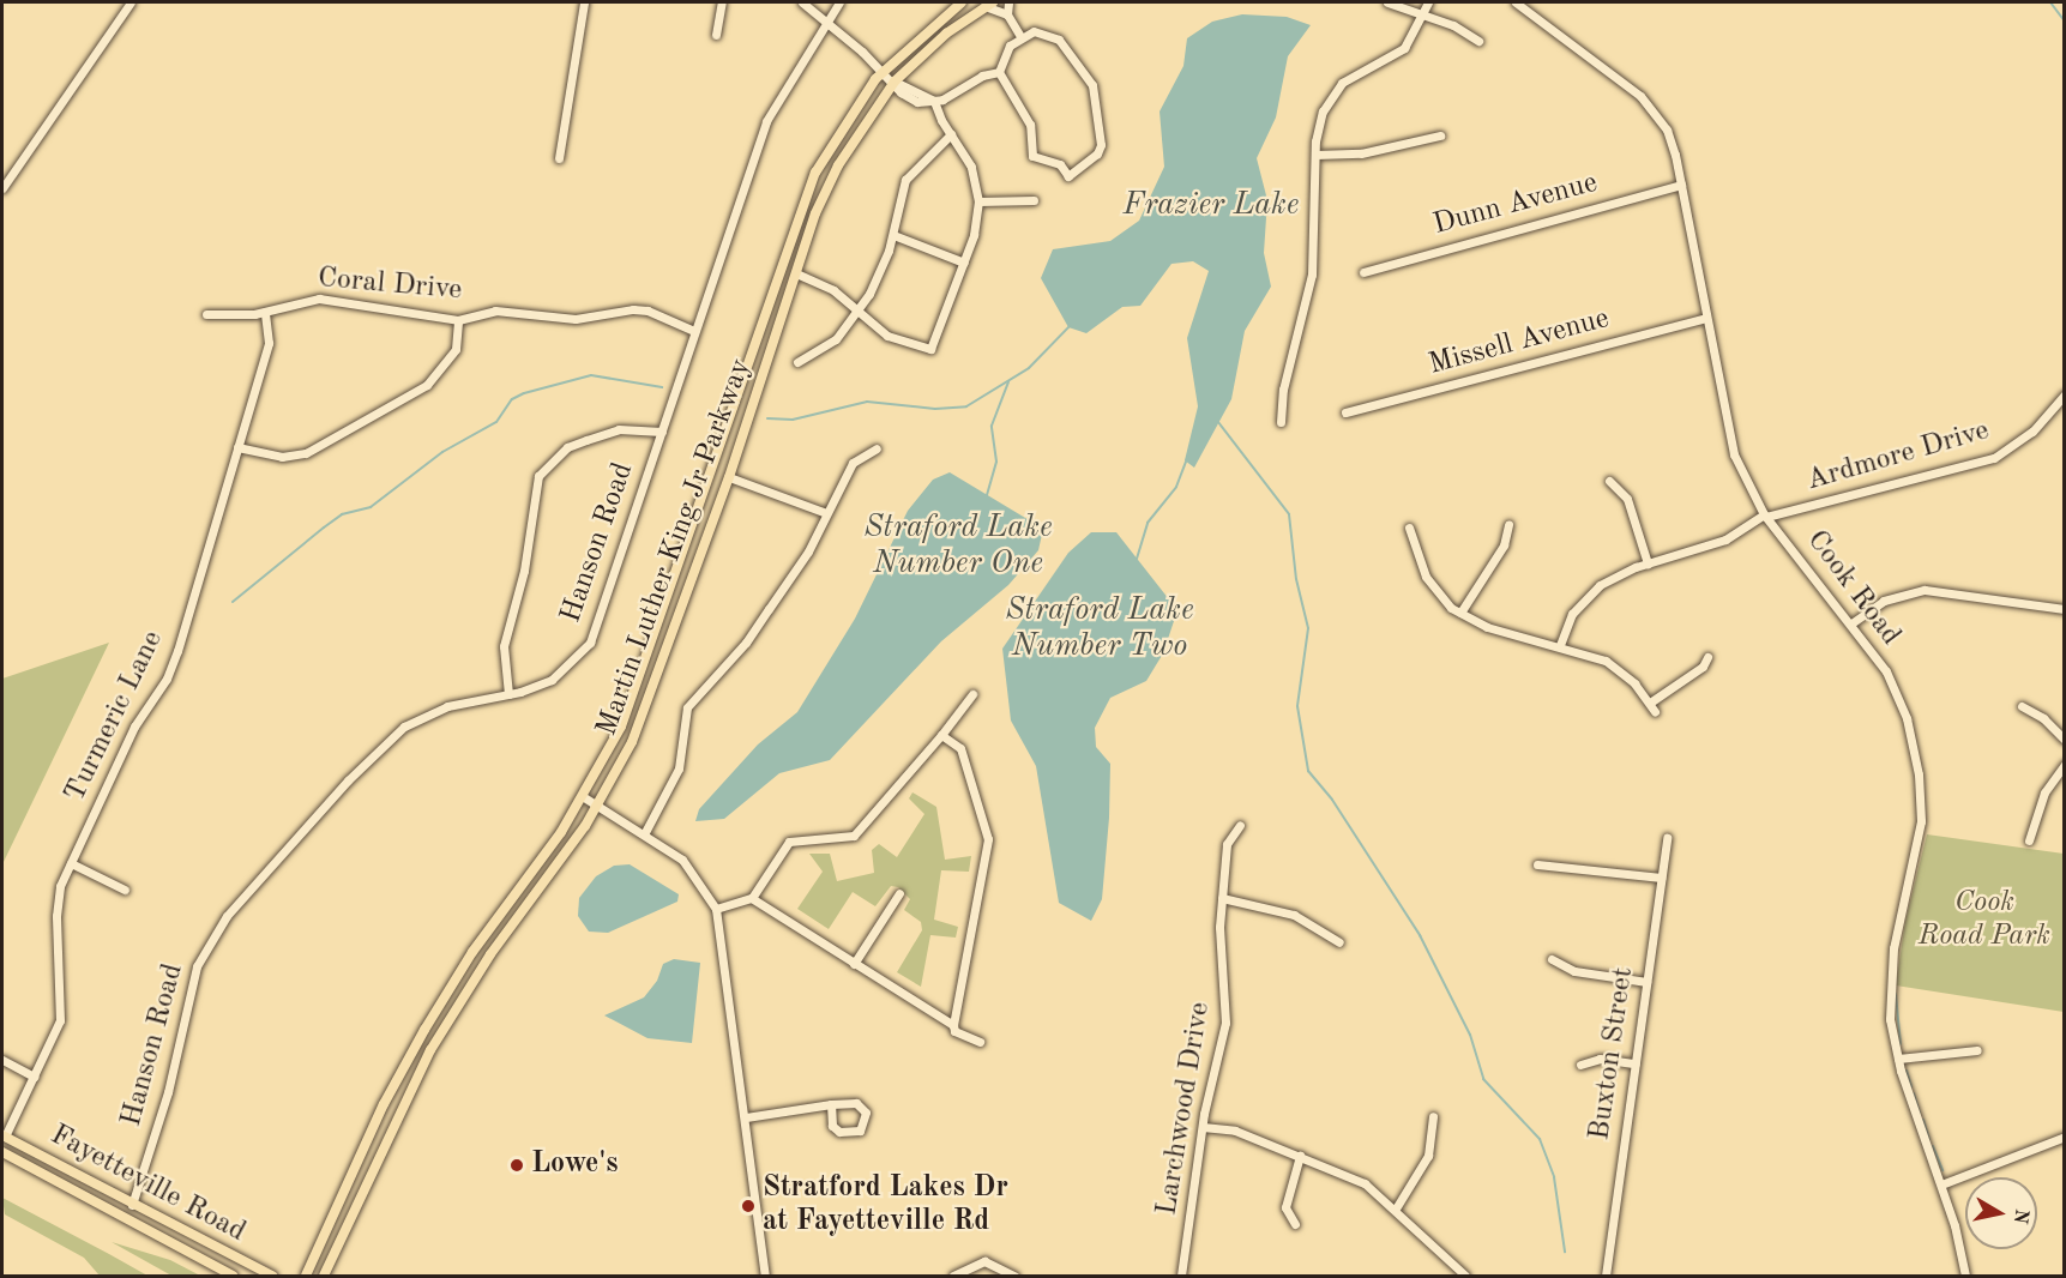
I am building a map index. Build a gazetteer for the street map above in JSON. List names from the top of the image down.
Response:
{
  "streets": {
    "main road": ["Martin Luther King Jr Parkway", "Fayetteville Road"],
    "street": [
      "Dunn Avenue",
      "Coral Drive",
      "Missell Avenue",
      "Ardmore Drive",
      "Hanson Road",
      "Cook Road",
      "Turmeric Lane",
      "Buxton Street",
      "Larchwood Drive"
    ]
  },
  "crossings": [
    ["Dunn Avenue", "Cook Road"],
    ["Coral Drive", "Hanson Road"],
    ["Coral Drive", "Turmeric Lane"],
    ["Missell Avenue", "Cook Road"],
    ["Ardmore Drive", "Cook Road"],
    ["Hanson Road", "Fayetteville Road"],
    ["Turmeric Lane", "Fayetteville Road"]
  ],
  "water": ["Frazier Lake", "Straford Lake Number One", "Straford Lake Number Two"],
  "parks": ["Cook Road Park"],
  "places": ["Lowe's", "Stratford Lakes Dr at Fayetteville Rd"],
  "north": "right"
}
